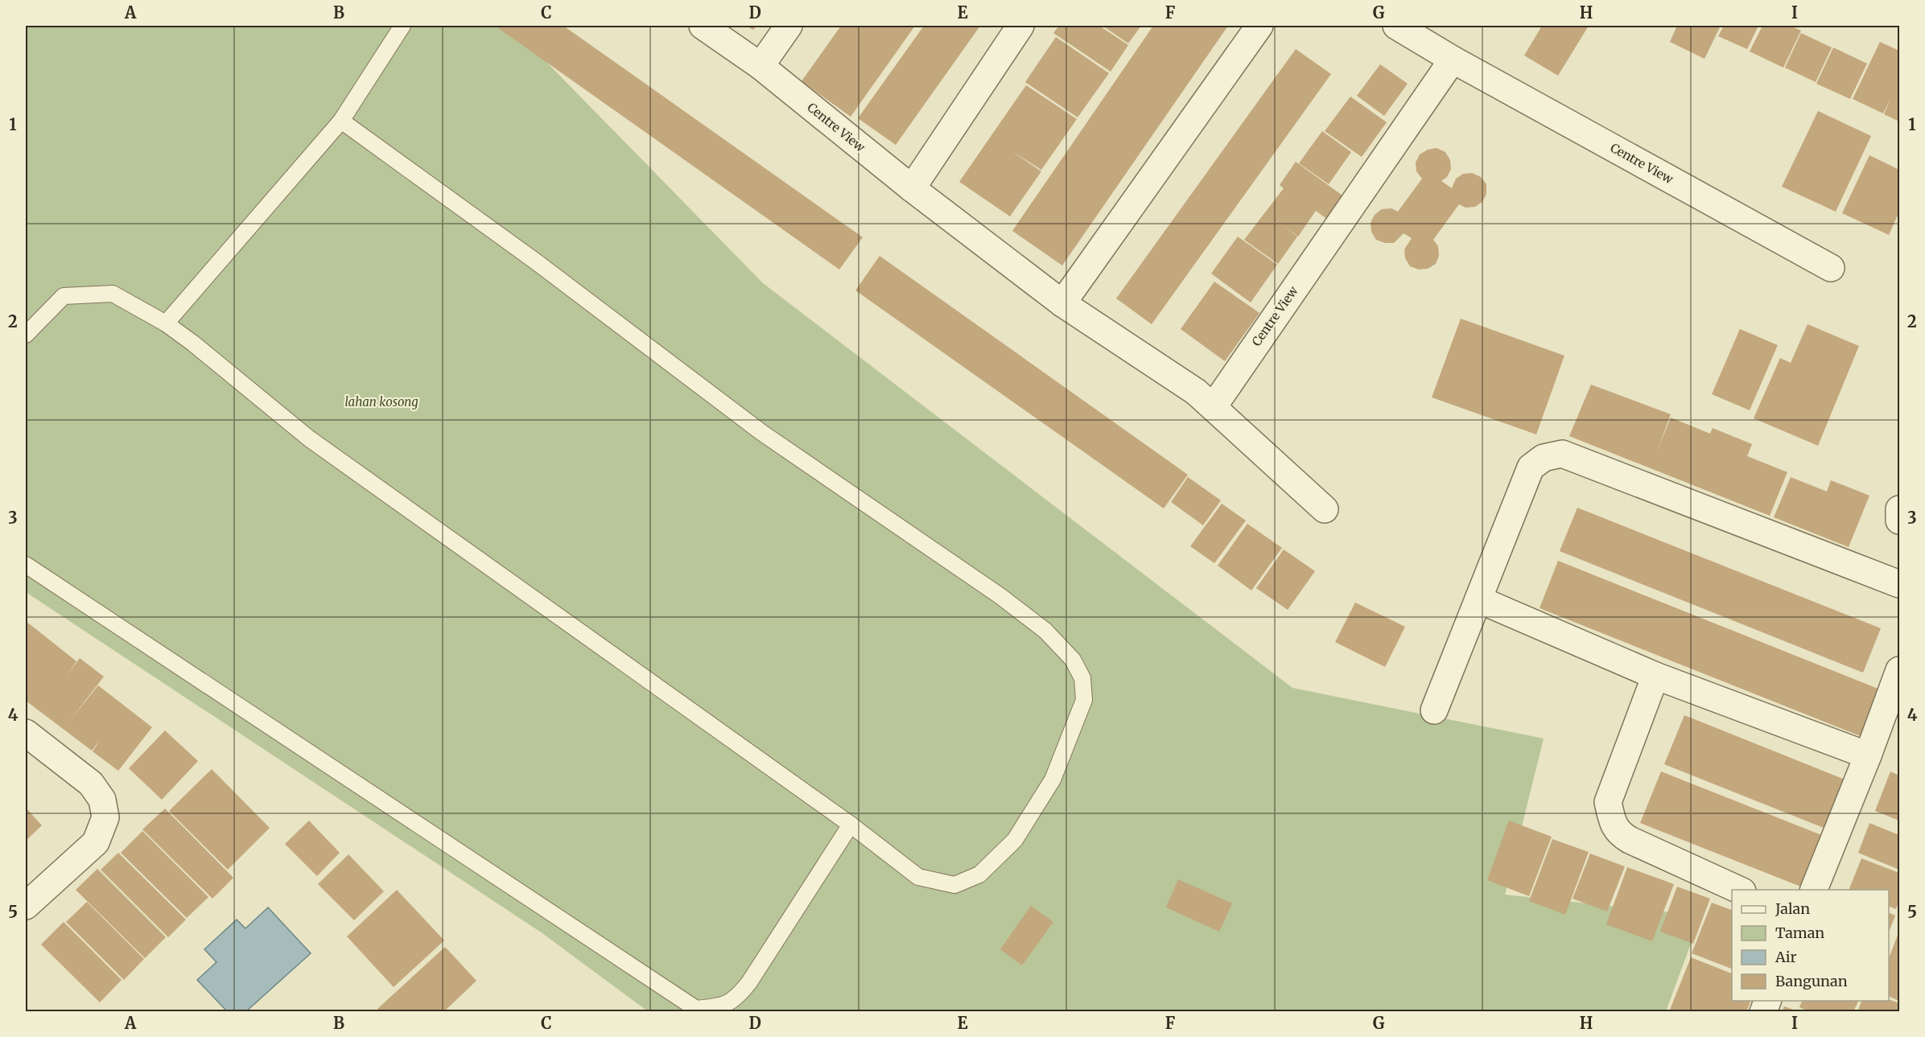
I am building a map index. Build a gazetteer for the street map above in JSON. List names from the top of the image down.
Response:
{
  "streets": {
    "street": ["Centre View"]
  },
  "parks": ["lahan kosong"],
  "legend": [
    "Jalan",
    "Taman",
    "Air",
    "Bangunan"
  ],
  "grid": {
    "columns": [
      "A",
      "B",
      "C",
      "D",
      "E",
      "F",
      "G",
      "H",
      "I"
    ],
    "rows": [
      "1",
      "2",
      "3",
      "4",
      "5"
    ]
  }
}
